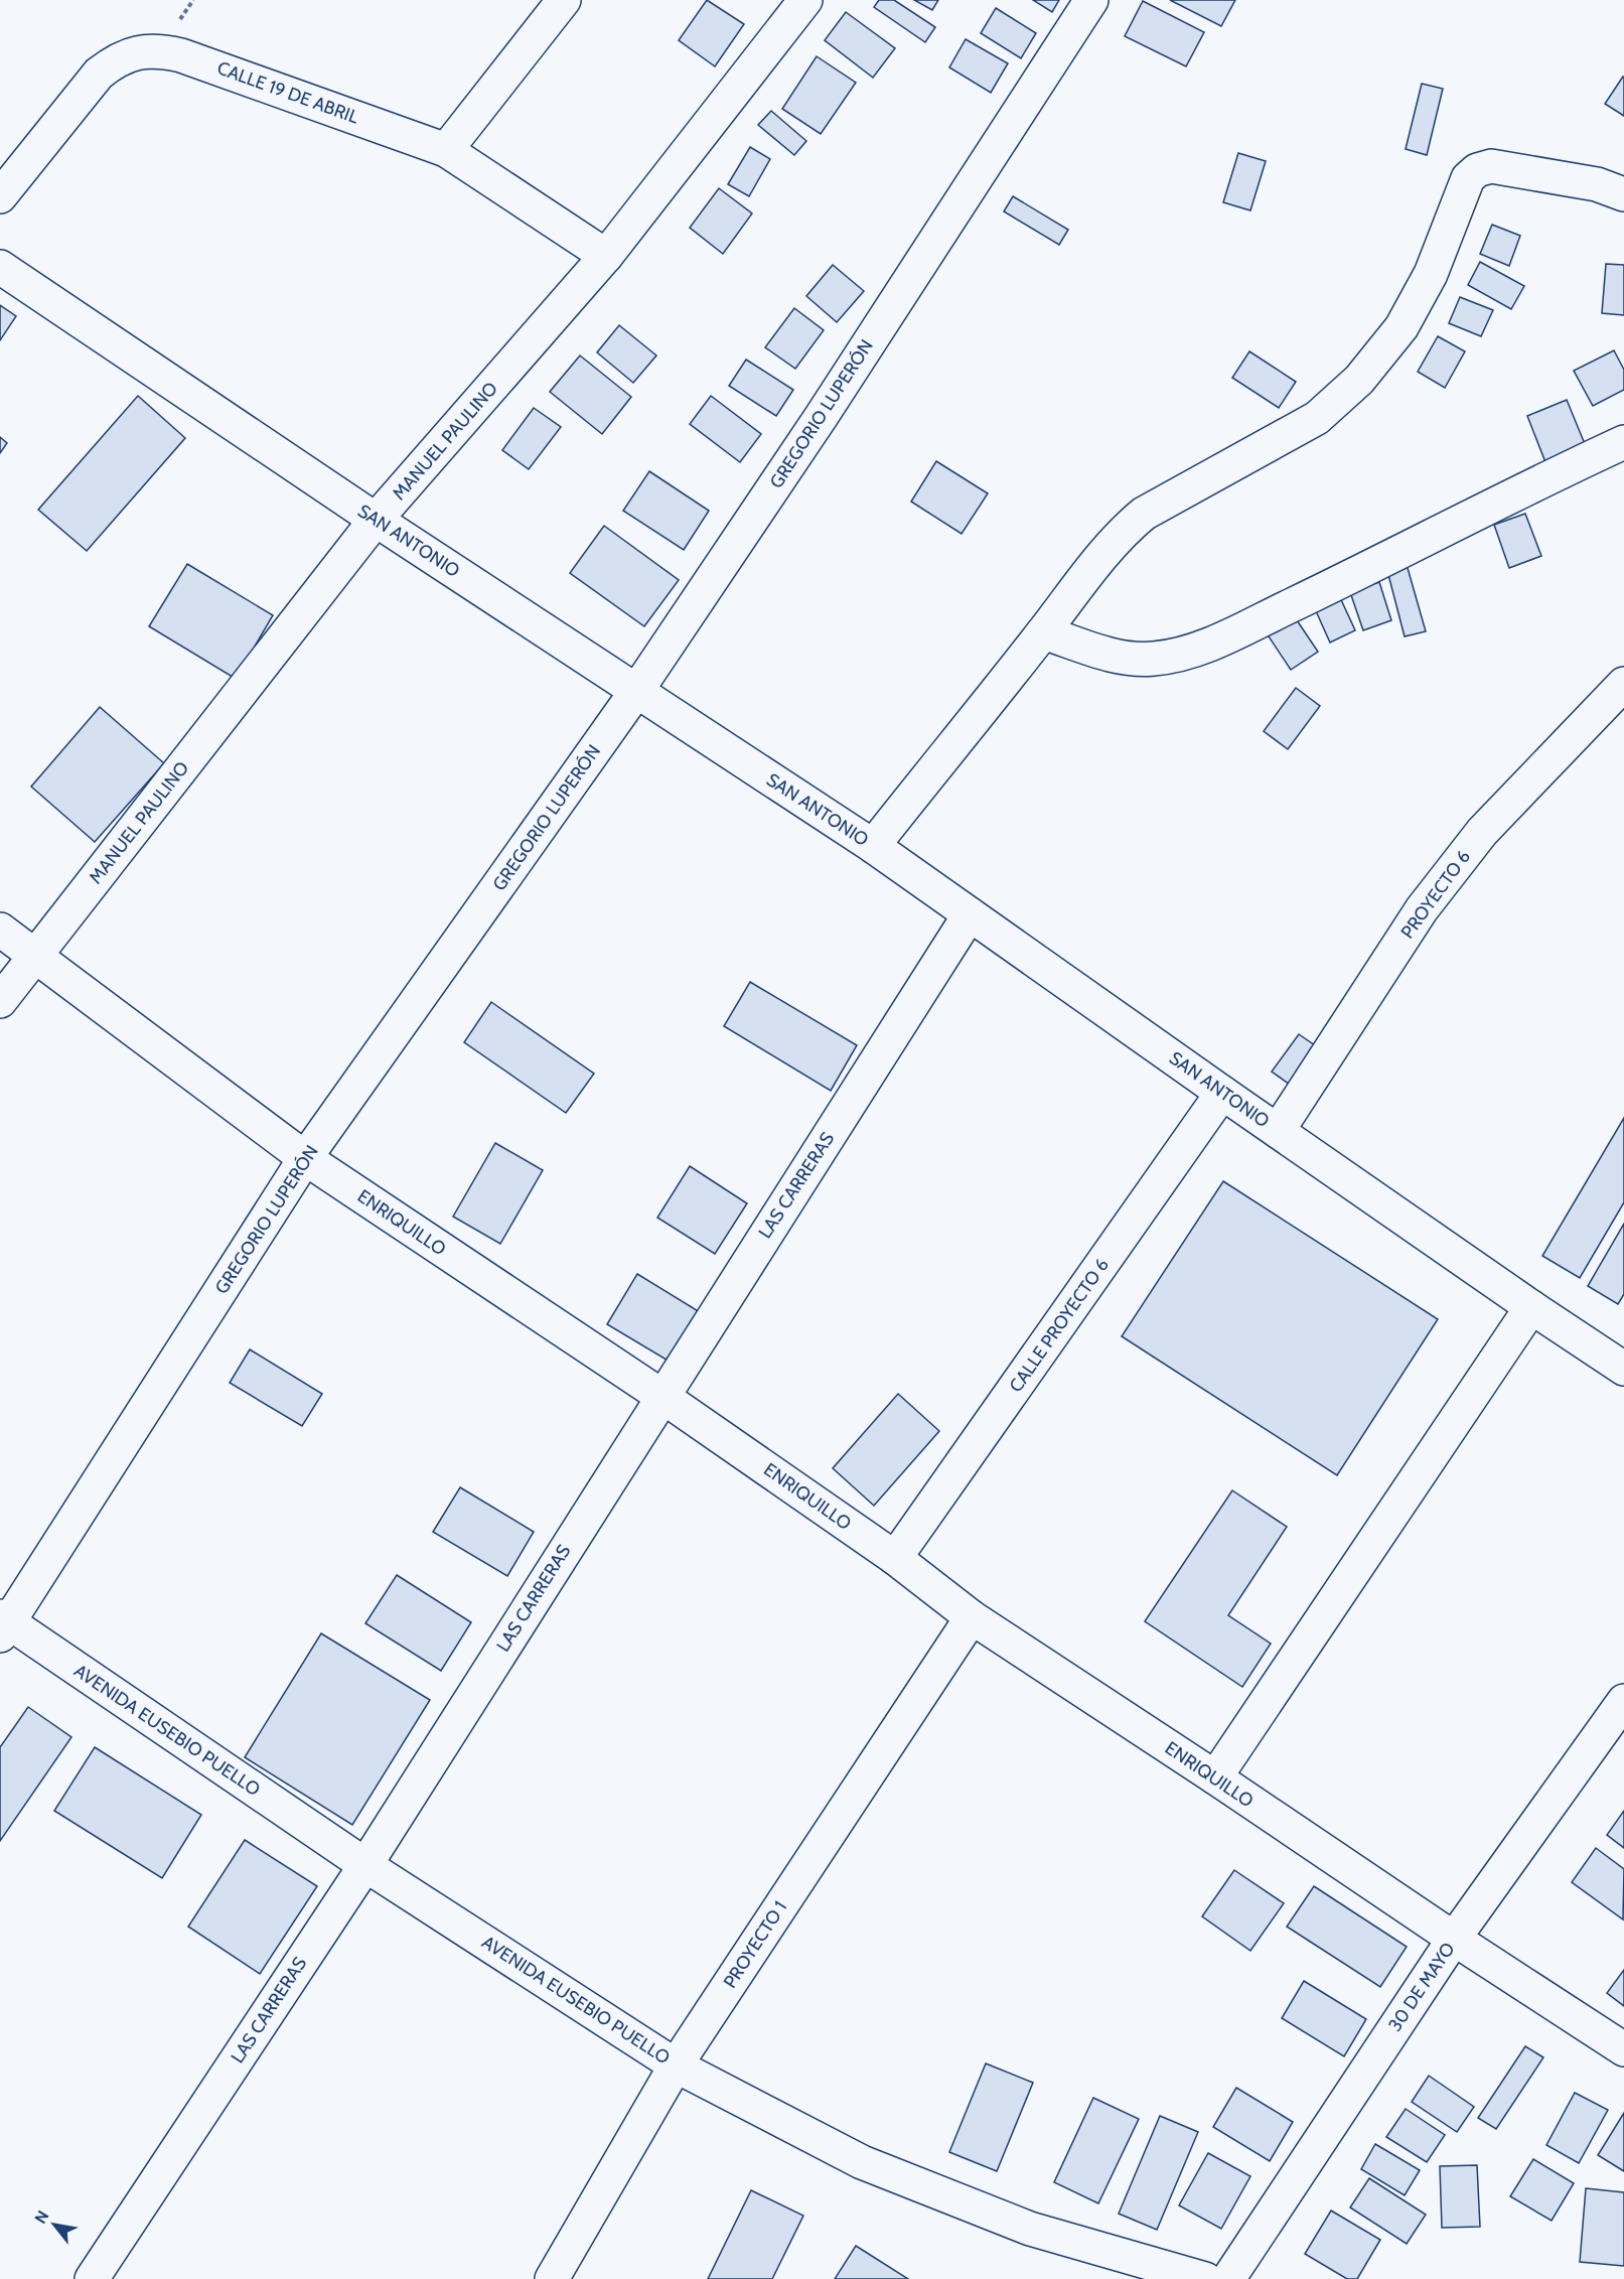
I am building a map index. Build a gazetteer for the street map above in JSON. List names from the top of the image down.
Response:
{
  "streets": {
    "street": [
      "CALLE 19 DE ABRIL",
      "GREGORIO LUPERÓN",
      "MANUEL PAULINO",
      "SAN ANTONIO",
      "PROYECTO 6",
      "LAS CARRERAS",
      "ENRIQUILLO",
      "CALLE PROYECTO 6",
      "AVENIDA EUSEBIO PUELLO",
      "PROYECTO 1",
      "30 DE MAYO"
    ]
  },
  "crossings": [
    ["CALLE 19 DE ABRIL", "MANUEL PAULINO"],
    ["GREGORIO LUPERÓN", "SAN ANTONIO"],
    ["GREGORIO LUPERÓN", "ENRIQUILLO"],
    ["GREGORIO LUPERÓN", "AVENIDA EUSEBIO PUELLO"],
    ["MANUEL PAULINO", "SAN ANTONIO"],
    ["MANUEL PAULINO", "ENRIQUILLO"],
    ["SAN ANTONIO", "PROYECTO 6"],
    ["SAN ANTONIO", "LAS CARRERAS"],
    ["SAN ANTONIO", "CALLE PROYECTO 6"],
    ["LAS CARRERAS", "ENRIQUILLO"],
    ["LAS CARRERAS", "AVENIDA EUSEBIO PUELLO"],
    ["ENRIQUILLO", "CALLE PROYECTO 6"],
    ["ENRIQUILLO", "PROYECTO 1"],
    ["ENRIQUILLO", "30 DE MAYO"],
    ["AVENIDA EUSEBIO PUELLO", "PROYECTO 1"]
  ],
  "north": "top left"
}
